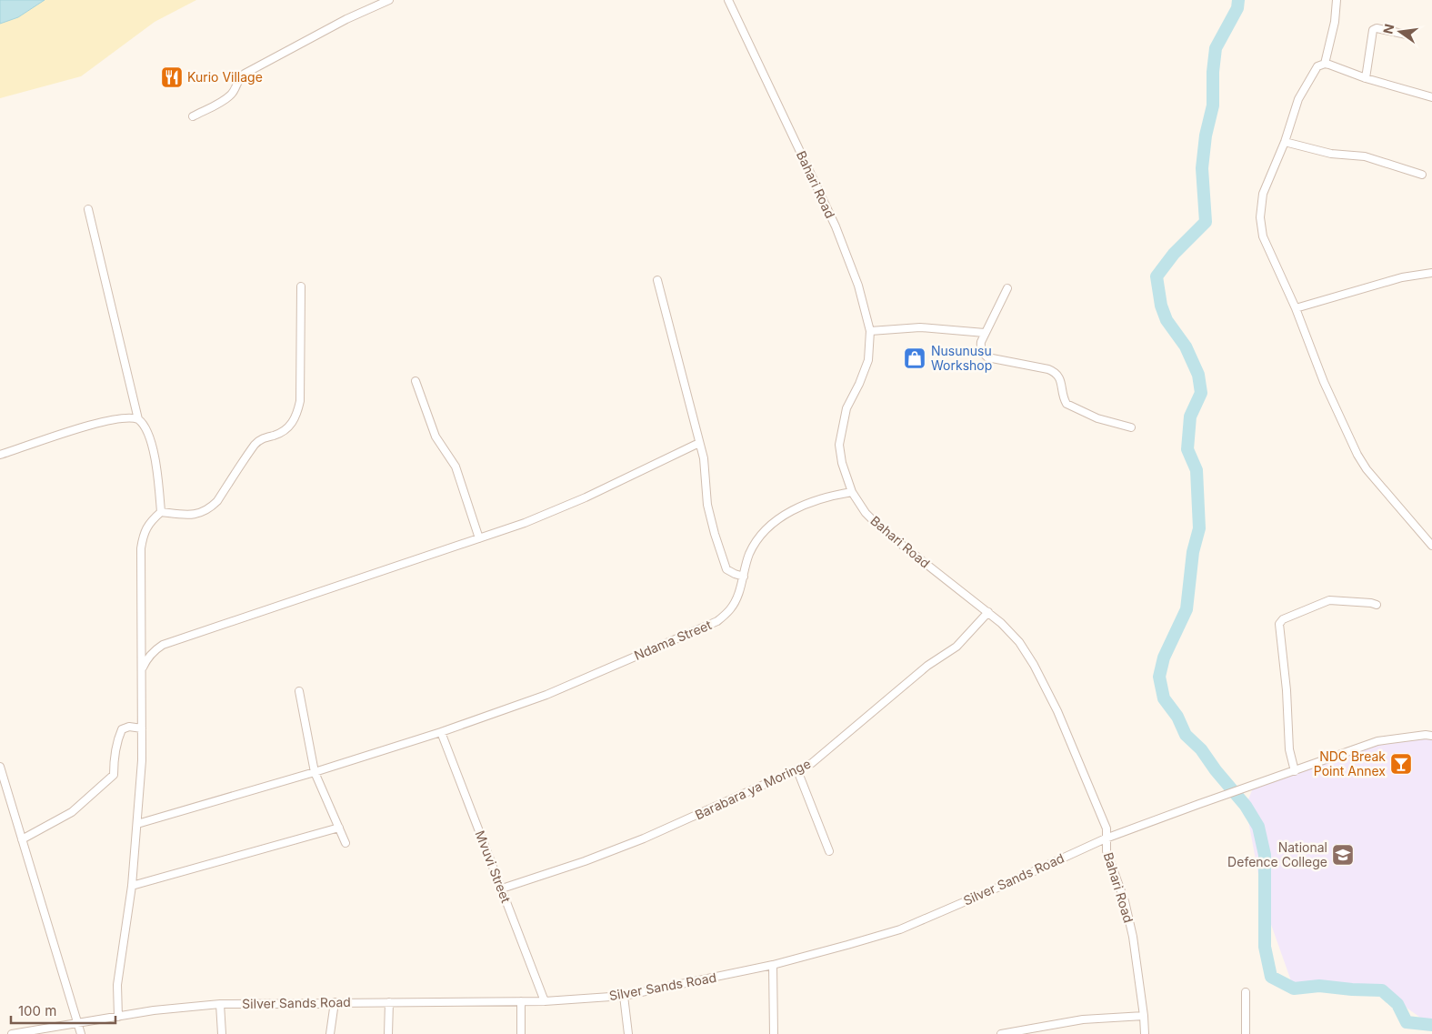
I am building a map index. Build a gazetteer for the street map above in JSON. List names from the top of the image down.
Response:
{
  "streets": {
    "street": [
      "Bahari Road",
      "Ndama Street",
      "Barabara ya Moringe",
      "Mvuvi Street",
      "Silver Sands Road"
    ]
  },
  "crossings": [
    ["Bahari Road", "Ndama Street"],
    ["Bahari Road", "Barabara ya Moringe"],
    ["Bahari Road", "Silver Sands Road"],
    ["Ndama Street", "Mvuvi Street"],
    ["Barabara ya Moringe", "Mvuvi Street"],
    ["Mvuvi Street", "Silver Sands Road"]
  ],
  "places": {
    "restaurant": ["Kurio Village"],
    "shop": ["Nusunusu Workshop"],
    "bar": ["NDC Break Point Annex"],
    "school or university": ["National Defence College"]
  },
  "scale_bar": "100 m",
  "north": "left"
}
